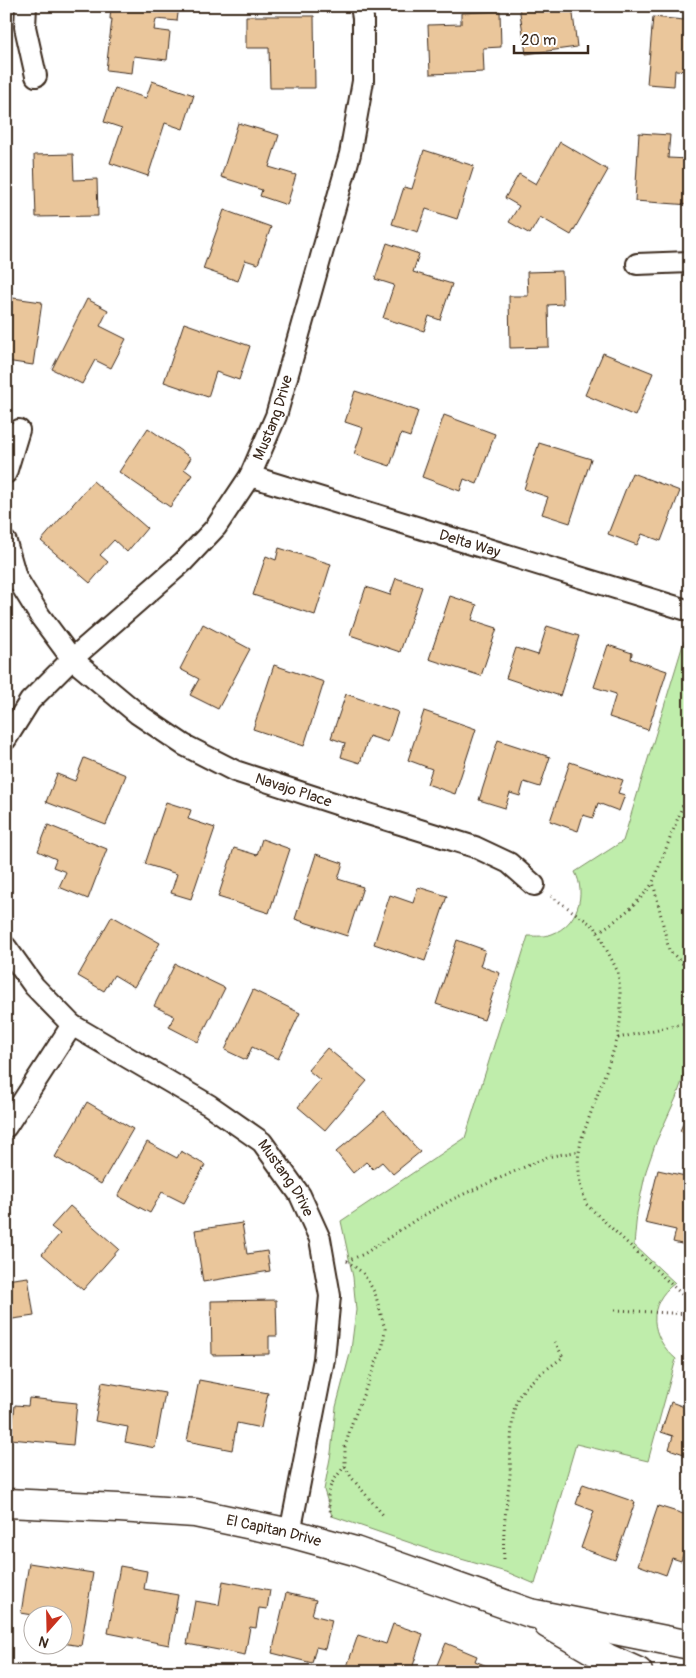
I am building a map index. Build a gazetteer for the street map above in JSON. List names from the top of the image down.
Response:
{
  "streets": {
    "street": [
      "Mustang Drive",
      "Delta Way",
      "Navajo Place",
      "El Capitan Drive"
    ]
  },
  "crossings": [
    ["Mustang Drive", "Delta Way"],
    ["Mustang Drive", "Navajo Place"],
    ["Mustang Drive", "El Capitan Drive"]
  ],
  "scale_bar": "20 m",
  "north": "bottom"
}
